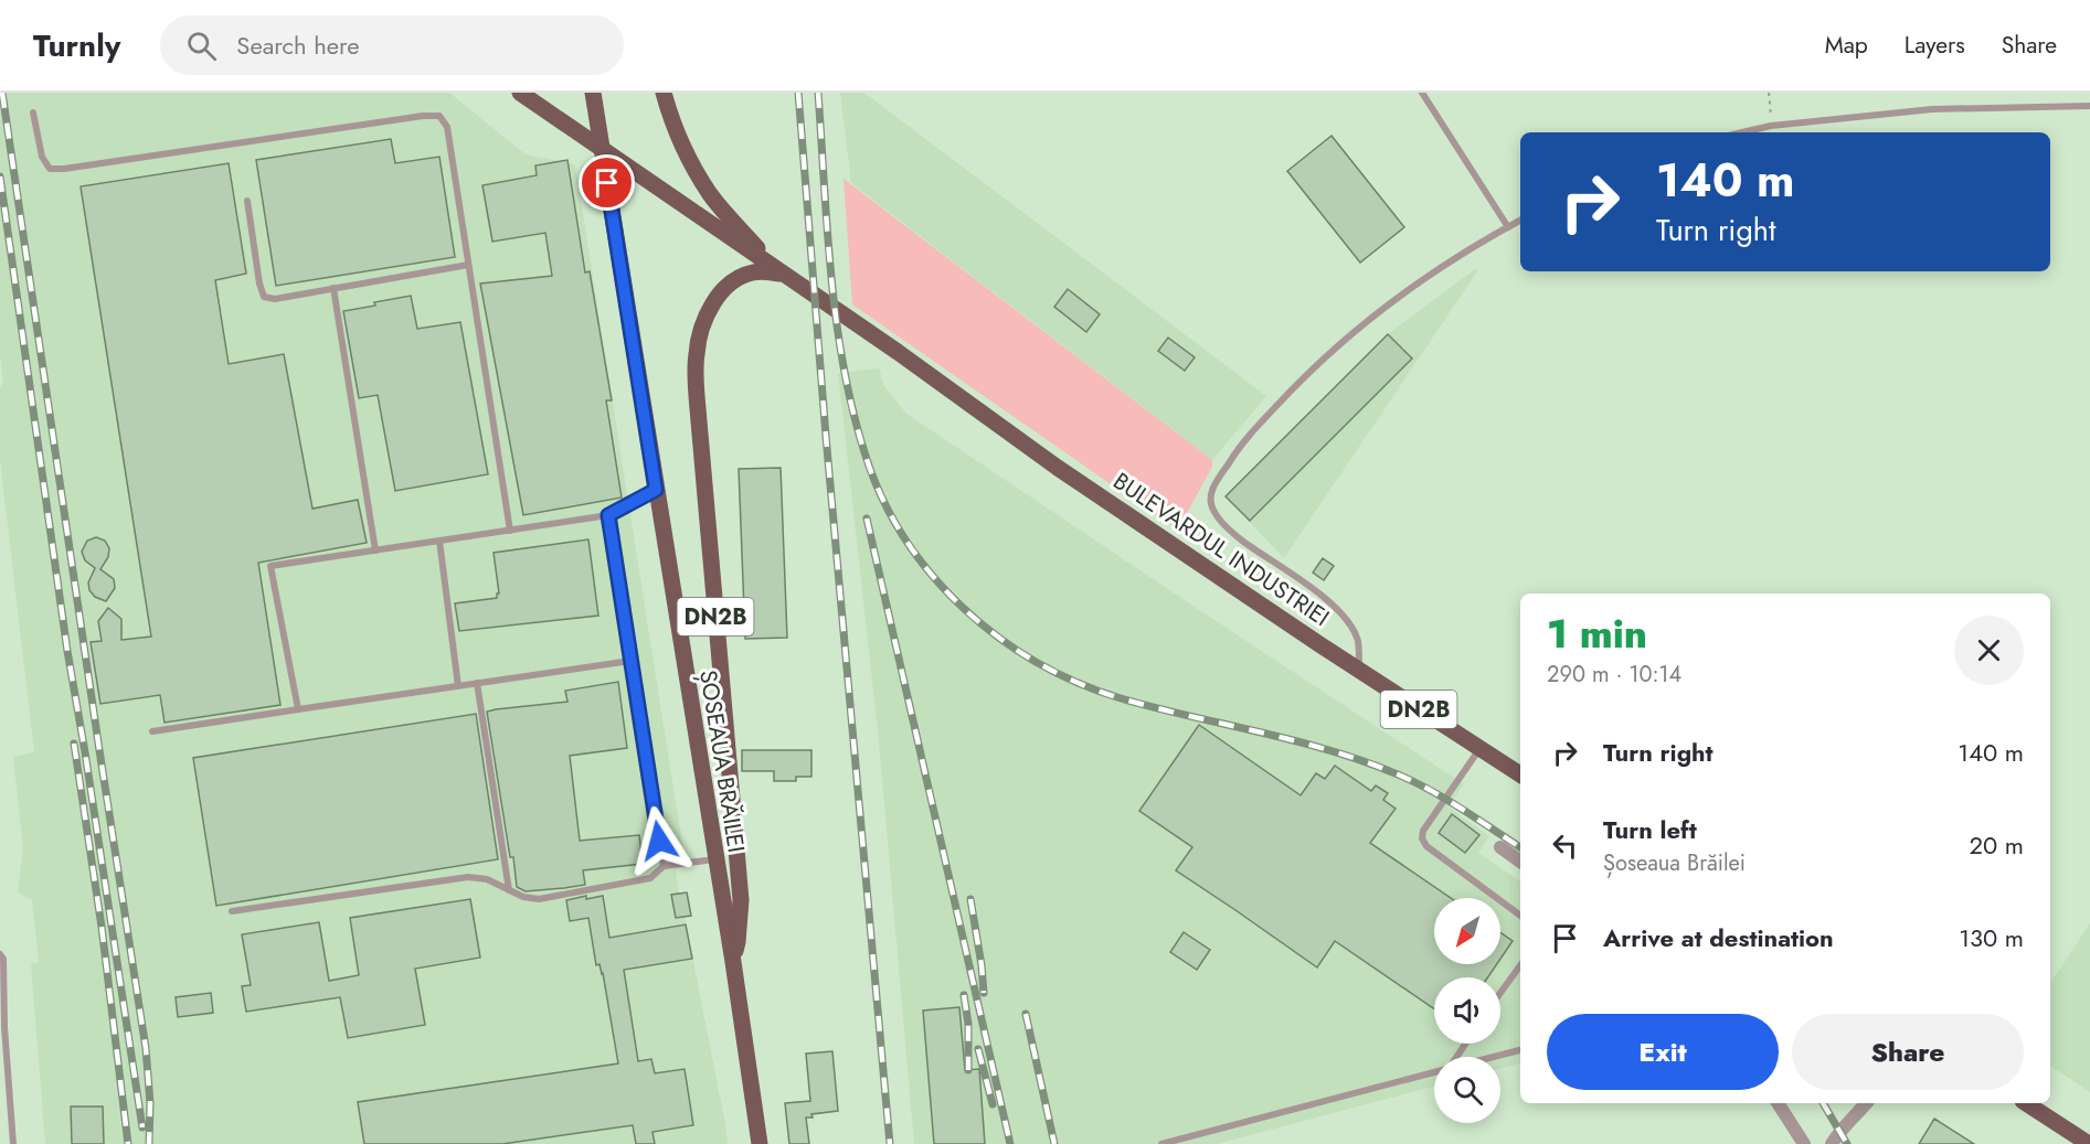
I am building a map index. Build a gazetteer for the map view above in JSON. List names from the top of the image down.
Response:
{
  "streets": {
    "main road": ["BULEVARDUL INDUSTRIEI", "DN2B", "ȘOSEAUA BRĂILEI"]
  },
  "crossings": [
    ["BULEVARDUL INDUSTRIEI", "DN2B"],
    ["DN2B", "ȘOSEAUA BRĂILEI"]
  ],
  "north": "bottom left",
  "page": {
    "header": "Turnly",
    "search": "Search here",
    "nav": ["Map", "Layers", "Share"],
    "turn": ["140 m", "Turn right"],
    "heading": ["1 min", "290 m · 10:14"],
    "list": [
      {
        "name": "Turn right",
        "value": "140 m"
      },
      {
        "name": "Turn left",
        "note": "Șoseaua Brăilei",
        "value": "20 m"
      },
      {
        "name": "Arrive at destination",
        "value": "130 m"
      }
    ],
    "buttons": ["Exit", "Share"]
  }
}
